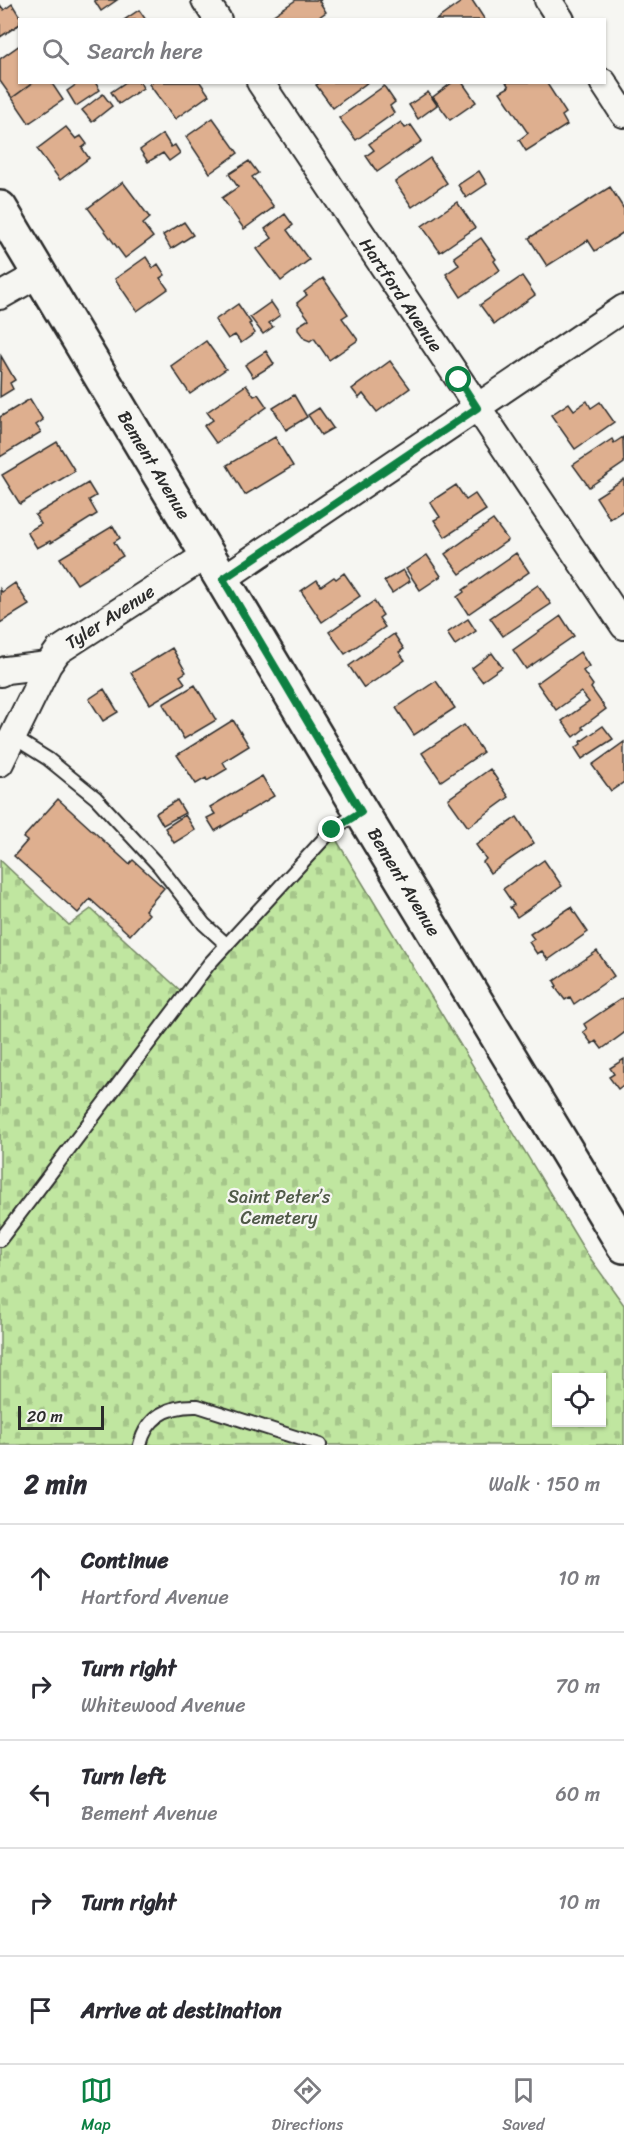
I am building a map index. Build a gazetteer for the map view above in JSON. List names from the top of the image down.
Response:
{
  "streets": {
    "street": ["Hartford Avenue", "Bement Avenue", "Tyler Avenue"]
  },
  "crossings": [
    ["Hartford Avenue", "Tyler Avenue"],
    ["Bement Avenue", "Tyler Avenue"]
  ],
  "parks": ["Saint Peter’s Cemetery"],
  "scale_bar": "20 m",
  "page": {
    "search": "Search here",
    "scale": "20 m",
    "heading": ["2 min", "Walk · 150 m"],
    "list": [
      ["Continue", "Hartford Avenue", "10 m"],
      ["Turn right", "Whitewood Avenue", "70 m"],
      ["Turn left", "Bement Avenue", "60 m"],
      ["Turn right", "10 m"],
      "Arrive at destination"
    ],
    "nav": ["Map", "Directions", "Saved"]
  }
}
